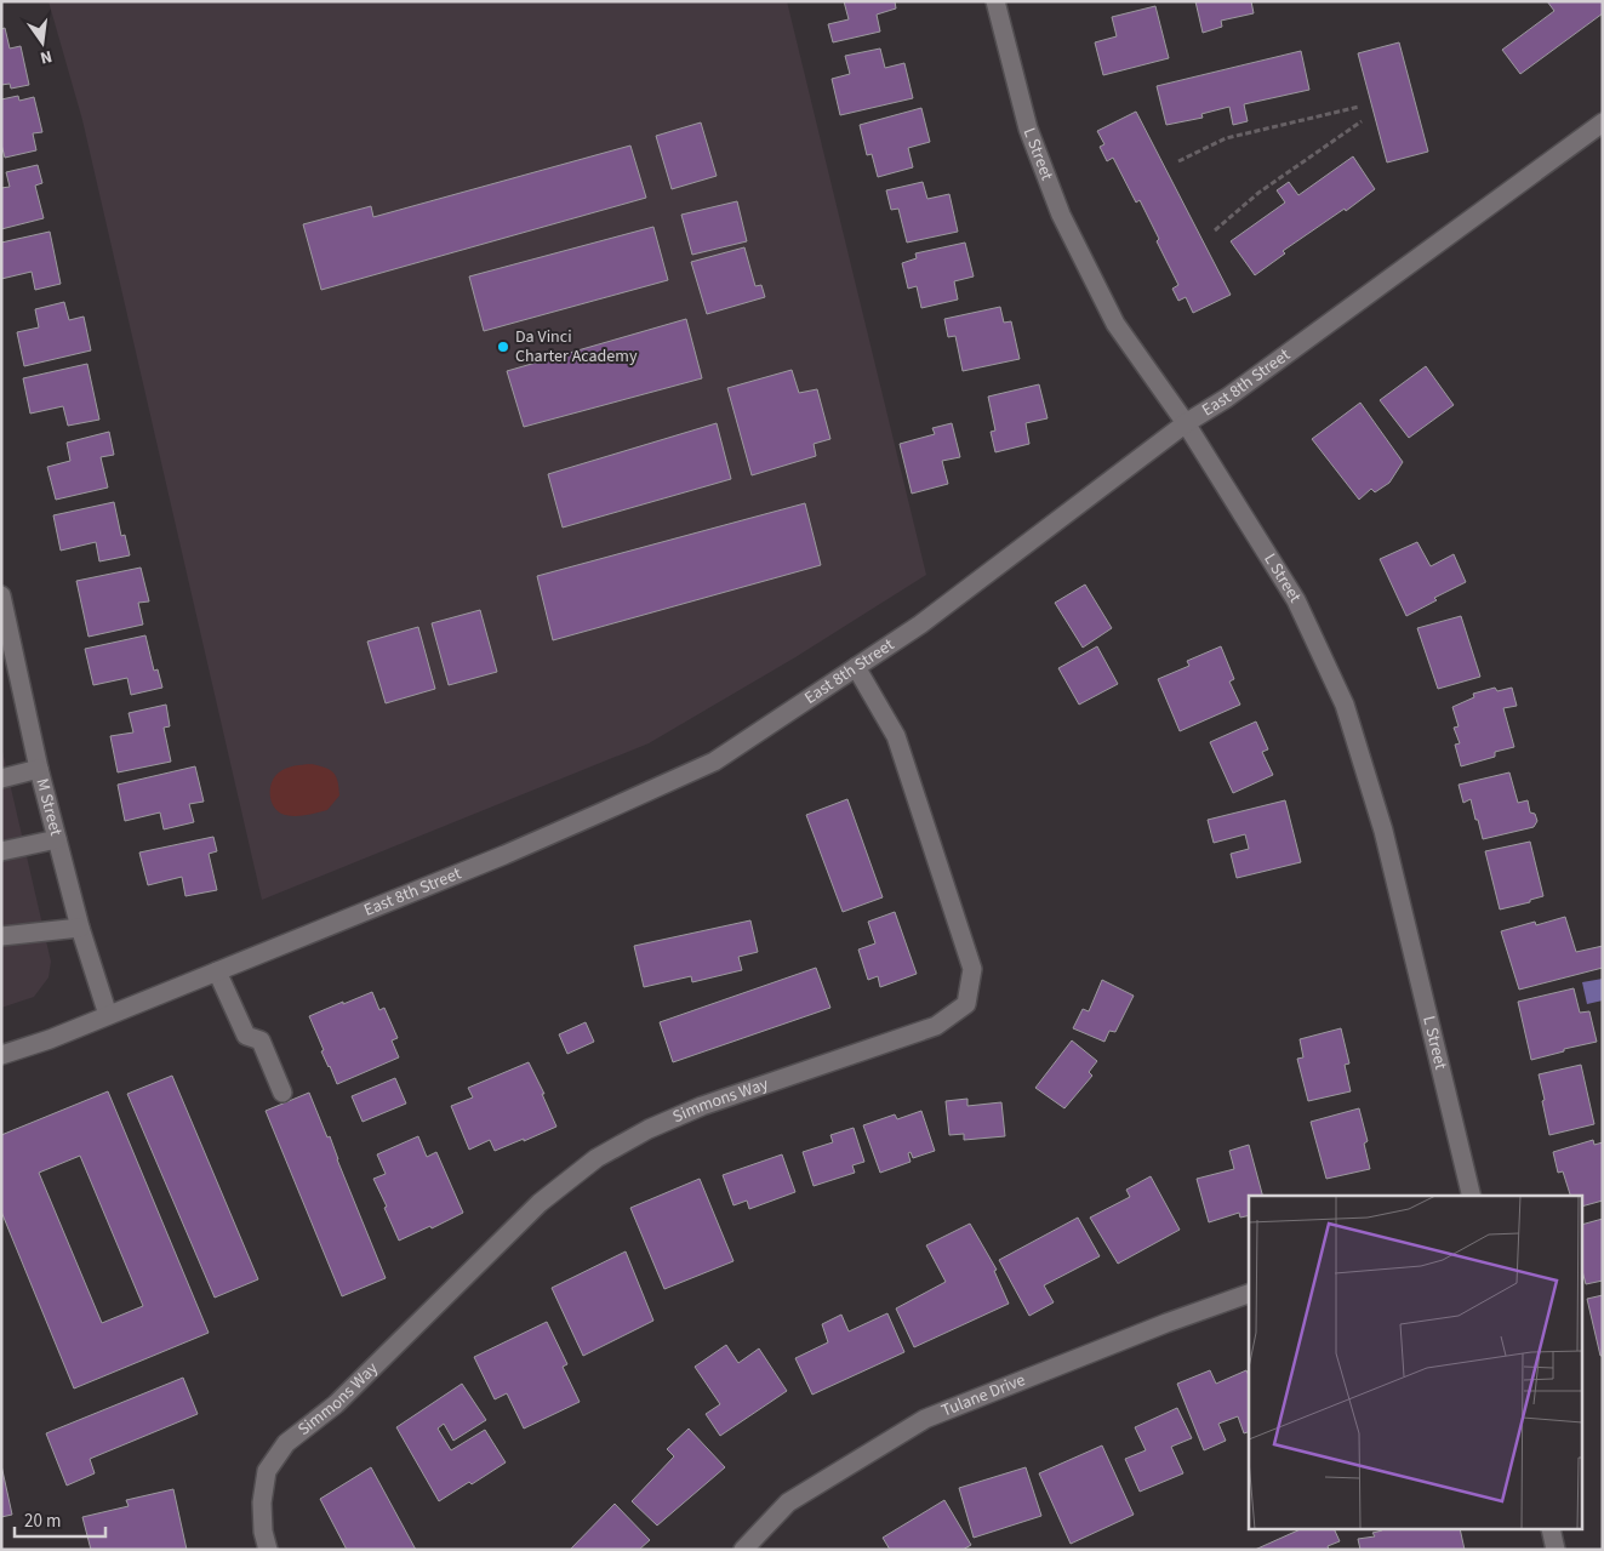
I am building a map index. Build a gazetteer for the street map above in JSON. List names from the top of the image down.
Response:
{
  "streets": {
    "street": [
      "L Street",
      "East 8th Street",
      "M Street",
      "Simmons Way",
      "Tulane Drive"
    ]
  },
  "crossings": [
    ["L Street", "East 8th Street"],
    ["East 8th Street", "M Street"],
    ["East 8th Street", "Simmons Way"]
  ],
  "places": ["Da Vinci Charter Academy"],
  "scale_bar": "20 m",
  "north": "bottom"
}
